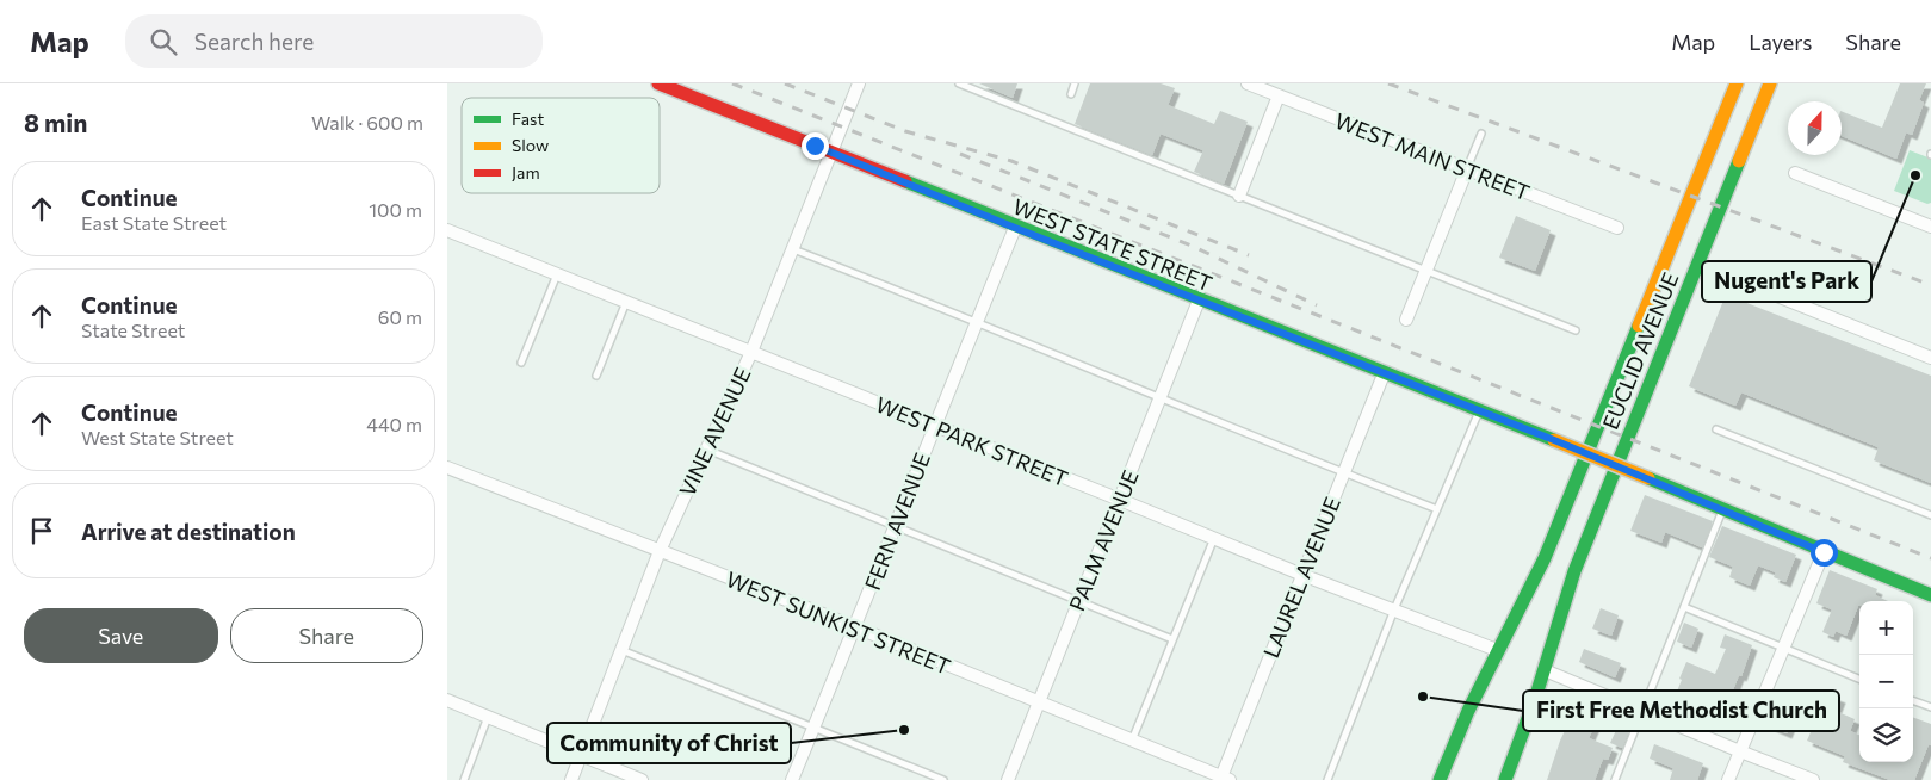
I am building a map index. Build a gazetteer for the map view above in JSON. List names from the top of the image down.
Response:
{
  "streets": {
    "main road": ["WEST STATE STREET", "EUCLID AVENUE"],
    "street": [
      "WEST MAIN STREET",
      "VINE AVENUE",
      "WEST PARK STREET",
      "FERN AVENUE",
      "PALM AVENUE",
      "LAUREL AVENUE",
      "WEST SUNKIST STREET"
    ]
  },
  "crossings": [
    ["WEST STATE STREET", "VINE AVENUE"],
    ["WEST STATE STREET", "FERN AVENUE"],
    ["WEST STATE STREET", "PALM AVENUE"],
    ["WEST STATE STREET", "LAUREL AVENUE"],
    ["EUCLID AVENUE", "WEST PARK STREET"],
    ["VINE AVENUE", "WEST PARK STREET"],
    ["VINE AVENUE", "WEST SUNKIST STREET"],
    ["WEST PARK STREET", "FERN AVENUE"],
    ["WEST PARK STREET", "PALM AVENUE"],
    ["WEST PARK STREET", "LAUREL AVENUE"],
    ["FERN AVENUE", "WEST SUNKIST STREET"],
    ["PALM AVENUE", "WEST SUNKIST STREET"],
    ["LAUREL AVENUE", "WEST SUNKIST STREET"]
  ],
  "places": ["Nugent's Park", "First Free Methodist Church", "Community of Christ"],
  "legend": ["Fast", "Slow", "Jam"],
  "north": "top",
  "page": {
    "header": "Map",
    "search": "Search here",
    "nav": ["Map", "Layers", "Share"],
    "heading": ["8 min", "Walk · 600 m"],
    "list": [
      ["Continue", "East State Street", "100 m"],
      ["Continue", "State Street", "60 m"],
      ["Continue", "West State Street", "440 m"],
      "Arrive at destination"
    ],
    "buttons": ["Save", "Share"],
    "map_buttons": ["+", "−"]
  }
}
